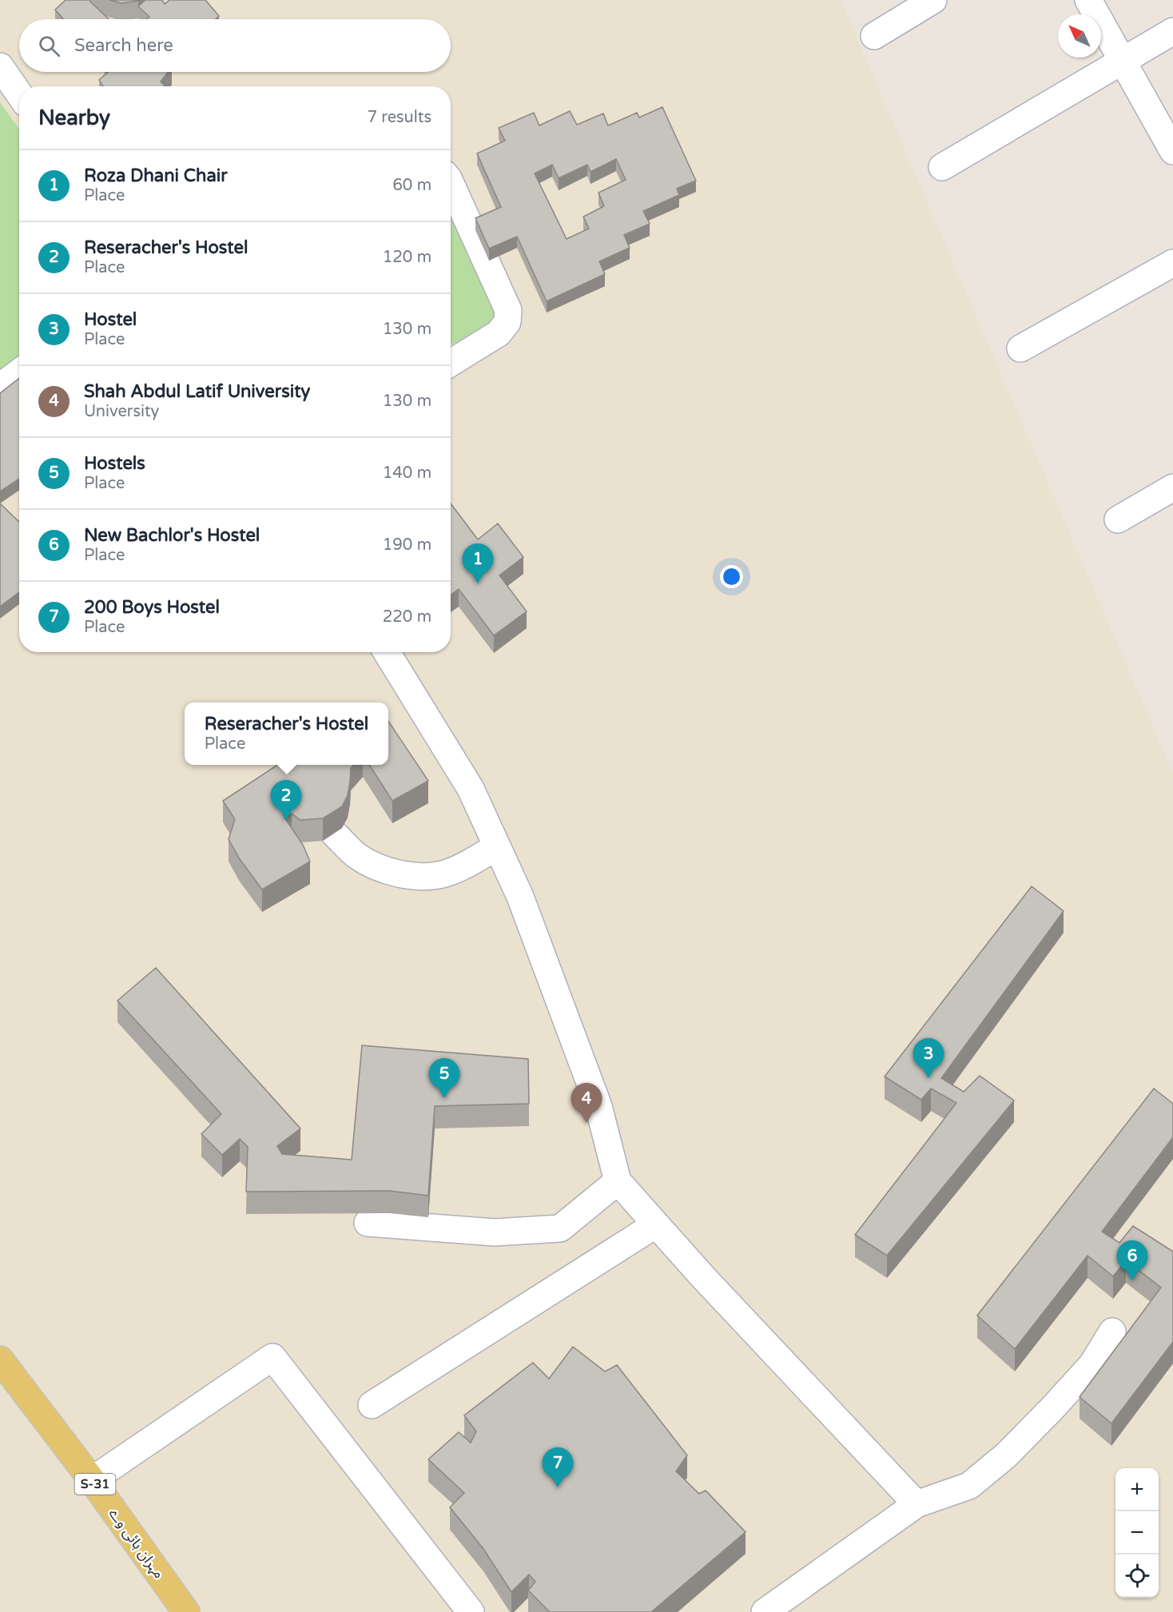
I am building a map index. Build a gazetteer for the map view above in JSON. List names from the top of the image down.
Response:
{
  "streets": {
    "main road": ["S-31", "مہران ہائی وے"]
  },
  "north": "top left",
  "page": {
    "search": "Search here",
    "heading": ["Nearby", "7 results"],
    "list": [
      {
        "mark": "1",
        "name": "Roza Dhani Chair",
        "note": "Place",
        "value": "60 m"
      },
      {
        "mark": "2",
        "name": "Reseracher's Hostel",
        "note": "Place",
        "value": "120 m"
      },
      {
        "mark": "3",
        "name": "Hostel",
        "note": "Place",
        "value": "130 m"
      },
      {
        "mark": "4",
        "name": "Shah Abdul Latif University",
        "note": "University",
        "value": "130 m"
      },
      {
        "mark": "5",
        "name": "Hostels",
        "note": "Place",
        "value": "140 m"
      },
      {
        "mark": "6",
        "name": "New Bachlor's Hostel",
        "note": "Place",
        "value": "190 m"
      },
      {
        "mark": "7",
        "name": "200 Boys Hostel",
        "note": "Place",
        "value": "220 m"
      }
    ],
    "pins": [
      "1",
      "2",
      "3",
      "5",
      "4",
      "6",
      "7"
    ],
    "popup": ["Reseracher's Hostel", "Place"],
    "map_buttons": ["+", "−"]
  }
}
